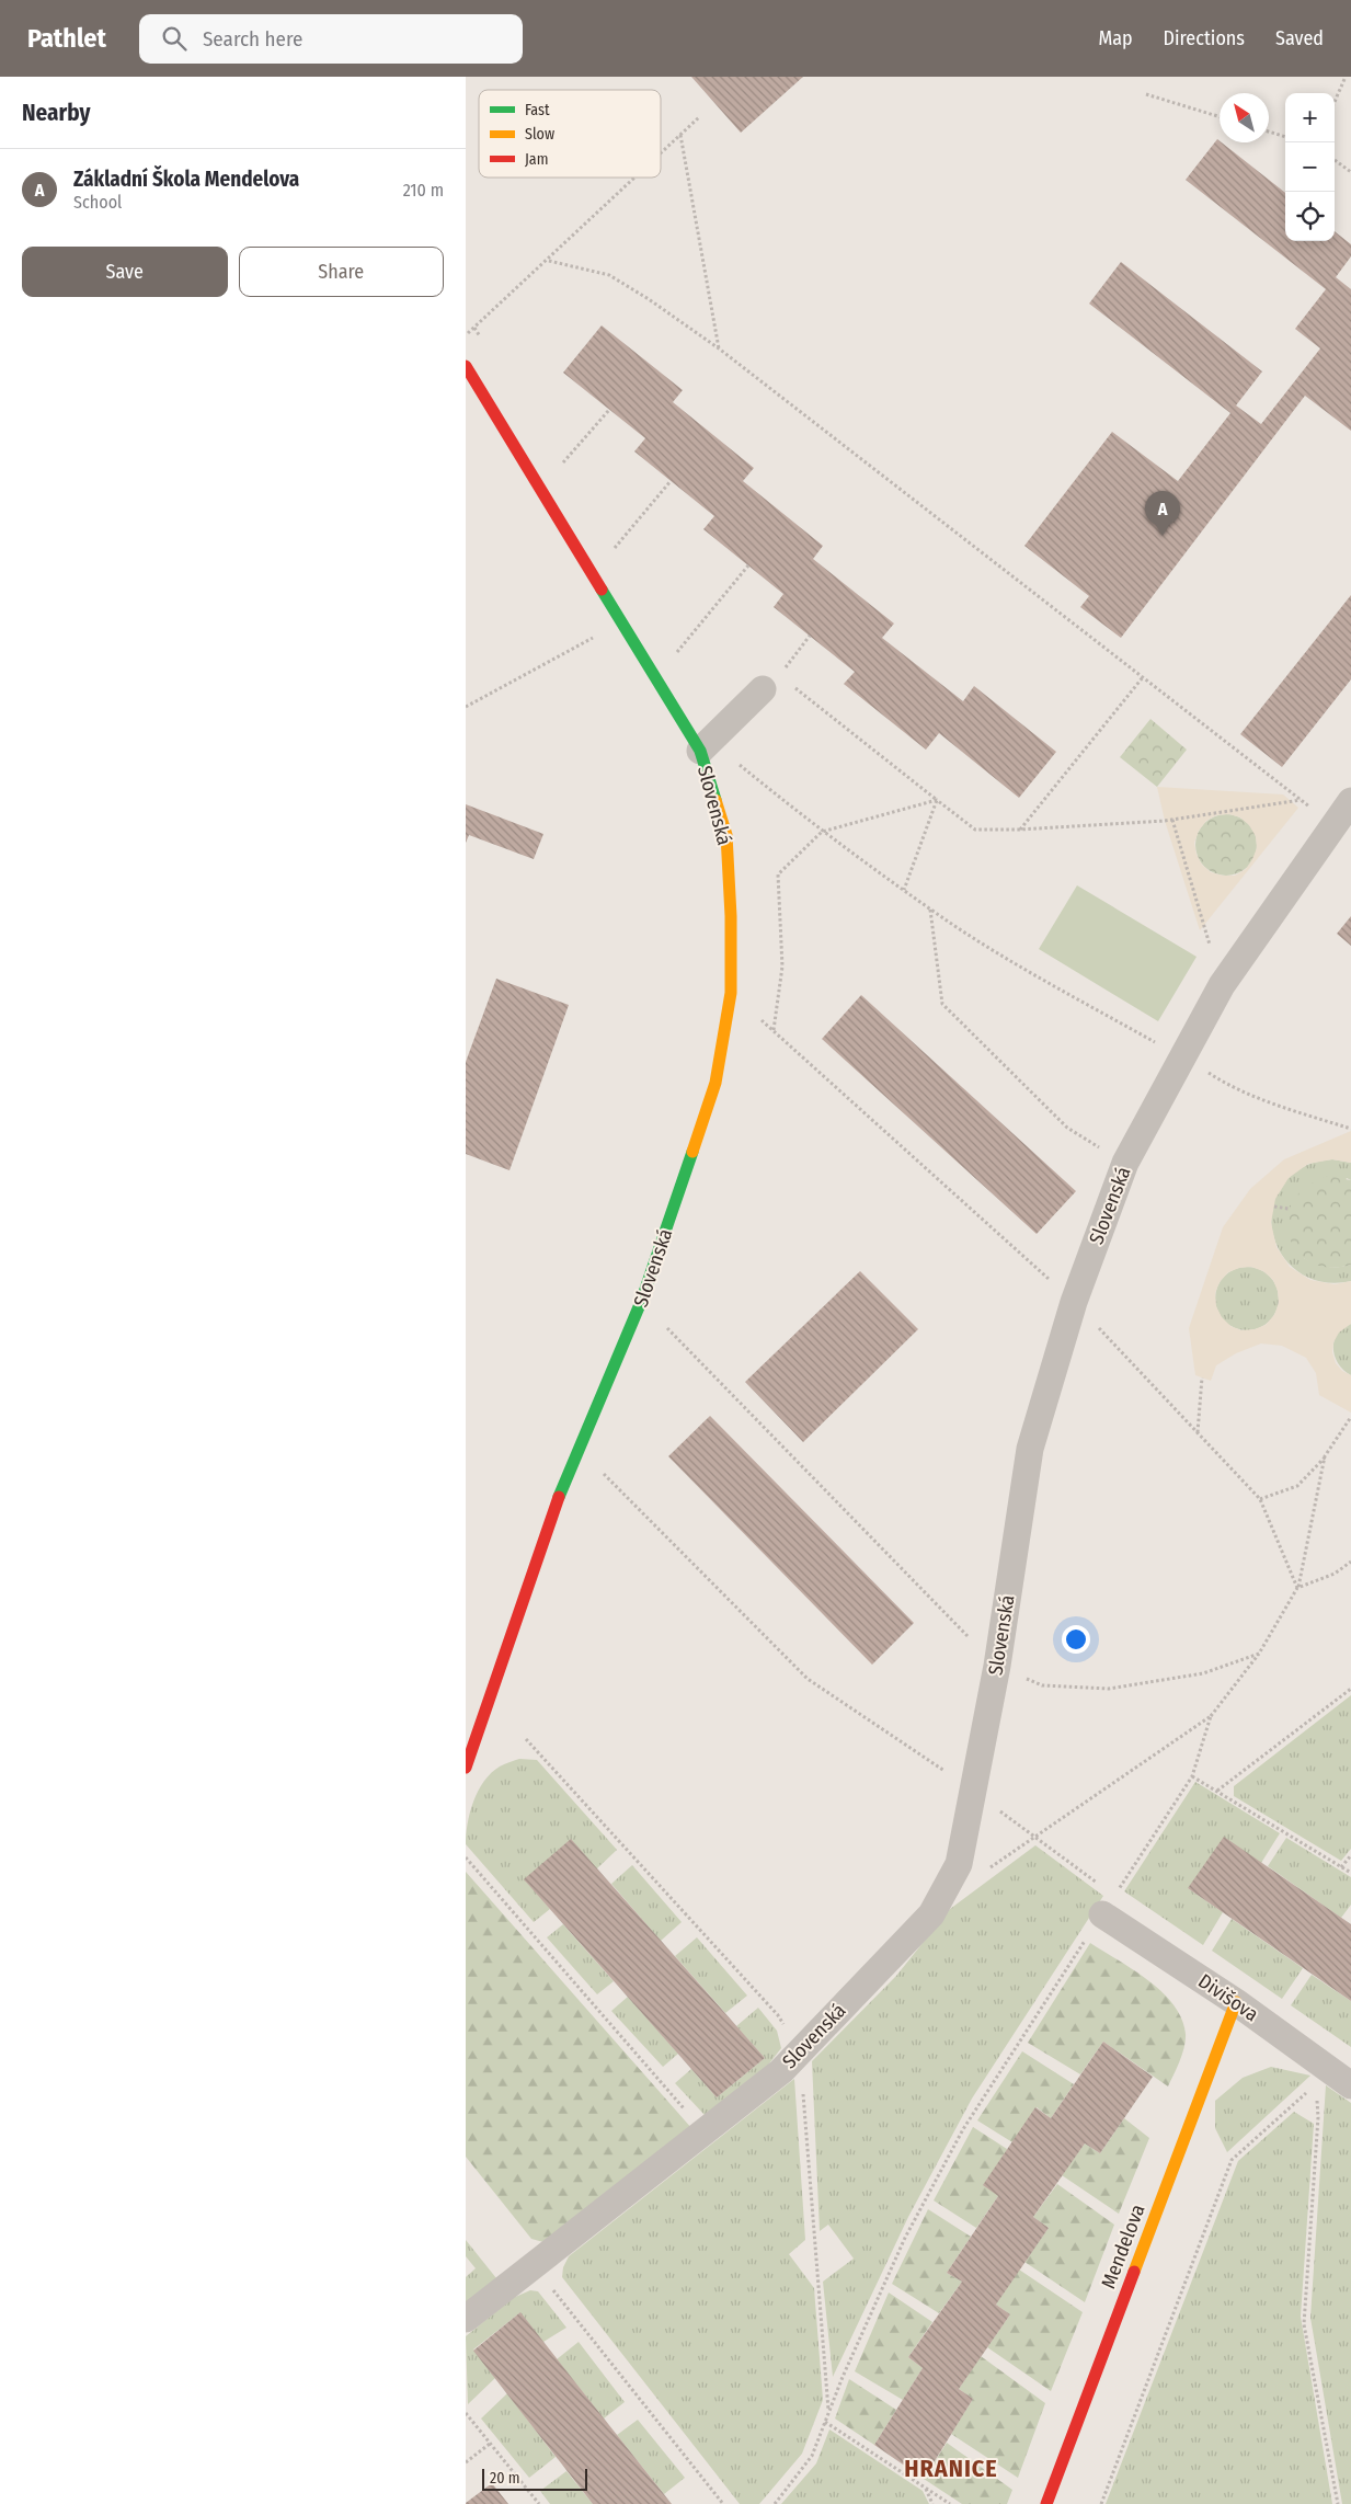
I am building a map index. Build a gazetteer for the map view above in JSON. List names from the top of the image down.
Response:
{
  "streets": {
    "street": ["Slovenská", "Divišova", "Mendelova"]
  },
  "crossings": [
    ["Divišova", "Mendelova"]
  ],
  "districts": ["HRANICE"],
  "legend": ["Fast", "Slow", "Jam"],
  "scale_bar": "20 m",
  "north": "top left",
  "page": {
    "header": "Pathlet",
    "search": "Search here",
    "nav": ["Map", "Directions", "Saved"],
    "heading": "Nearby",
    "map_buttons": ["+", "−"],
    "list": [
      {
        "mark": "A",
        "name": "Základní Škola Mendelova",
        "note": "School",
        "value": "210 m"
      }
    ],
    "buttons": ["Save", "Share"],
    "pins": "A",
    "scale": "20 m"
  }
}
